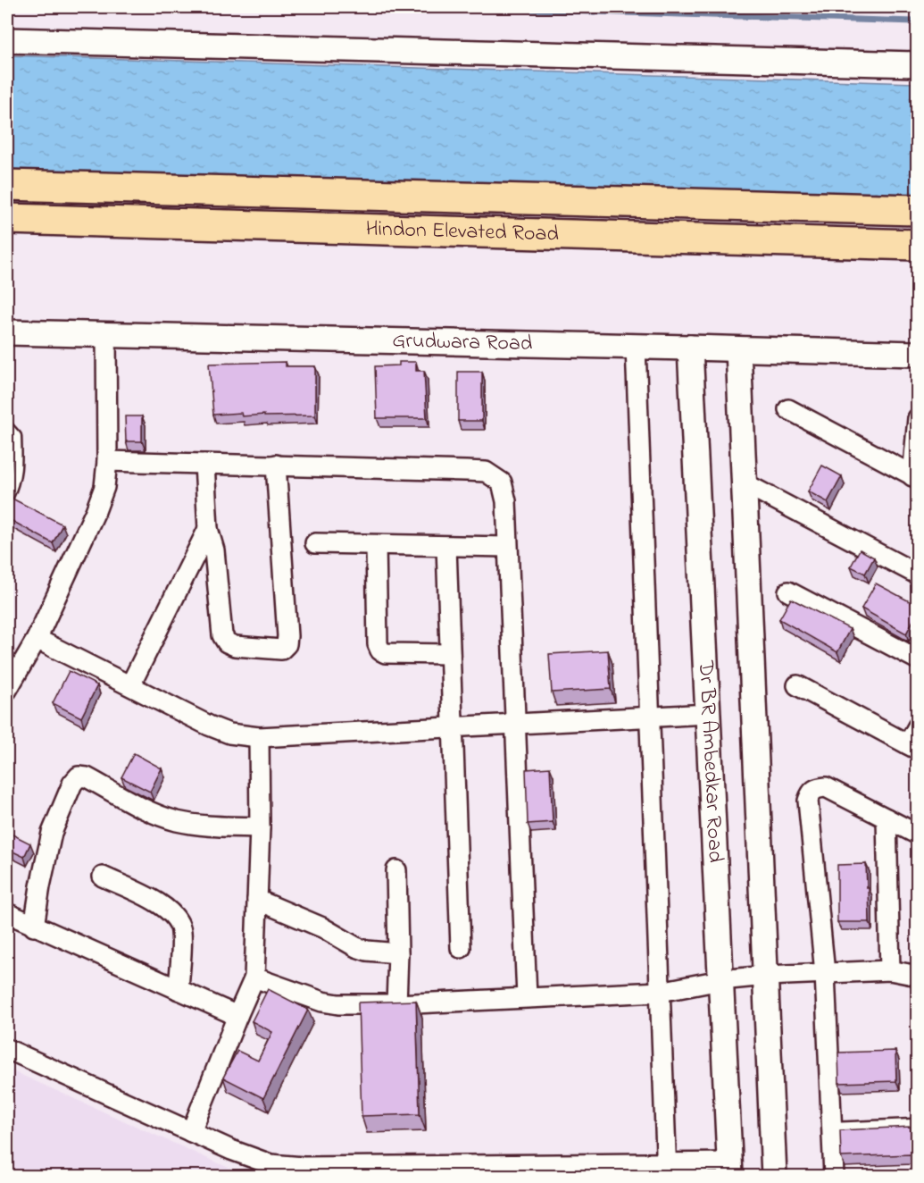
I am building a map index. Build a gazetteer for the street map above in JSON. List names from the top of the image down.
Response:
{
  "streets": {
    "highway": ["Hindon Elevated Road"],
    "street": ["Grudwara Road", "Dr BR Ambedkar Road"]
  },
  "crossings": [
    ["Grudwara Road", "Dr BR Ambedkar Road"]
  ]
}
